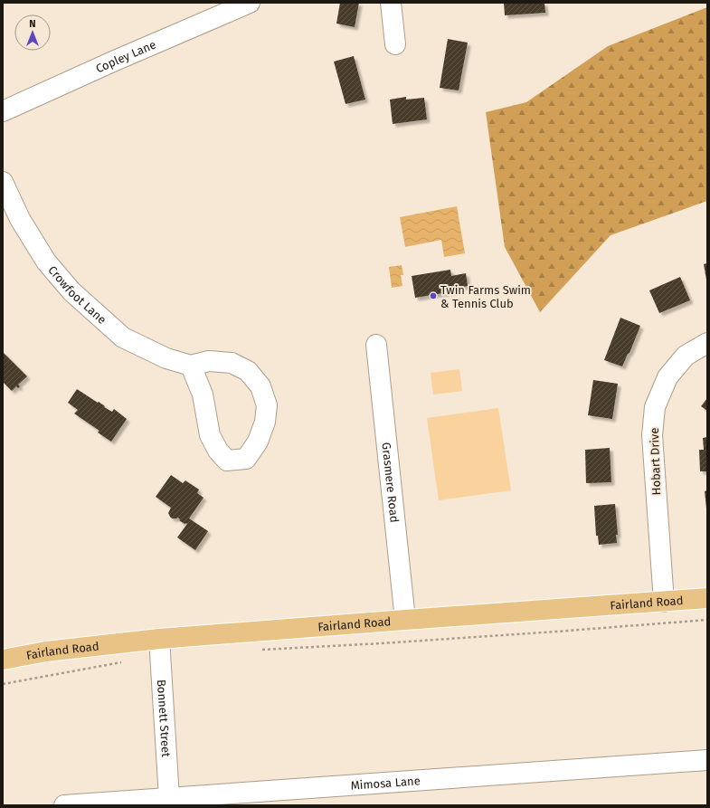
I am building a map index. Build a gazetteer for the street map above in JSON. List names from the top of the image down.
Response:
{
  "streets": {
    "main road": ["Fairland Road"],
    "street": [
      "Copley Lane",
      "Crowfoot Lane",
      "Hobart Drive",
      "Grasmere Road",
      "Bonnett Street",
      "Mimosa Lane"
    ]
  },
  "crossings": [
    ["Hobart Drive", "Fairland Road"],
    ["Grasmere Road", "Fairland Road"],
    ["Fairland Road", "Bonnett Street"],
    ["Bonnett Street", "Mimosa Lane"]
  ],
  "places": ["Twin Farms Swim & Tennis Club"],
  "north": "top"
}
